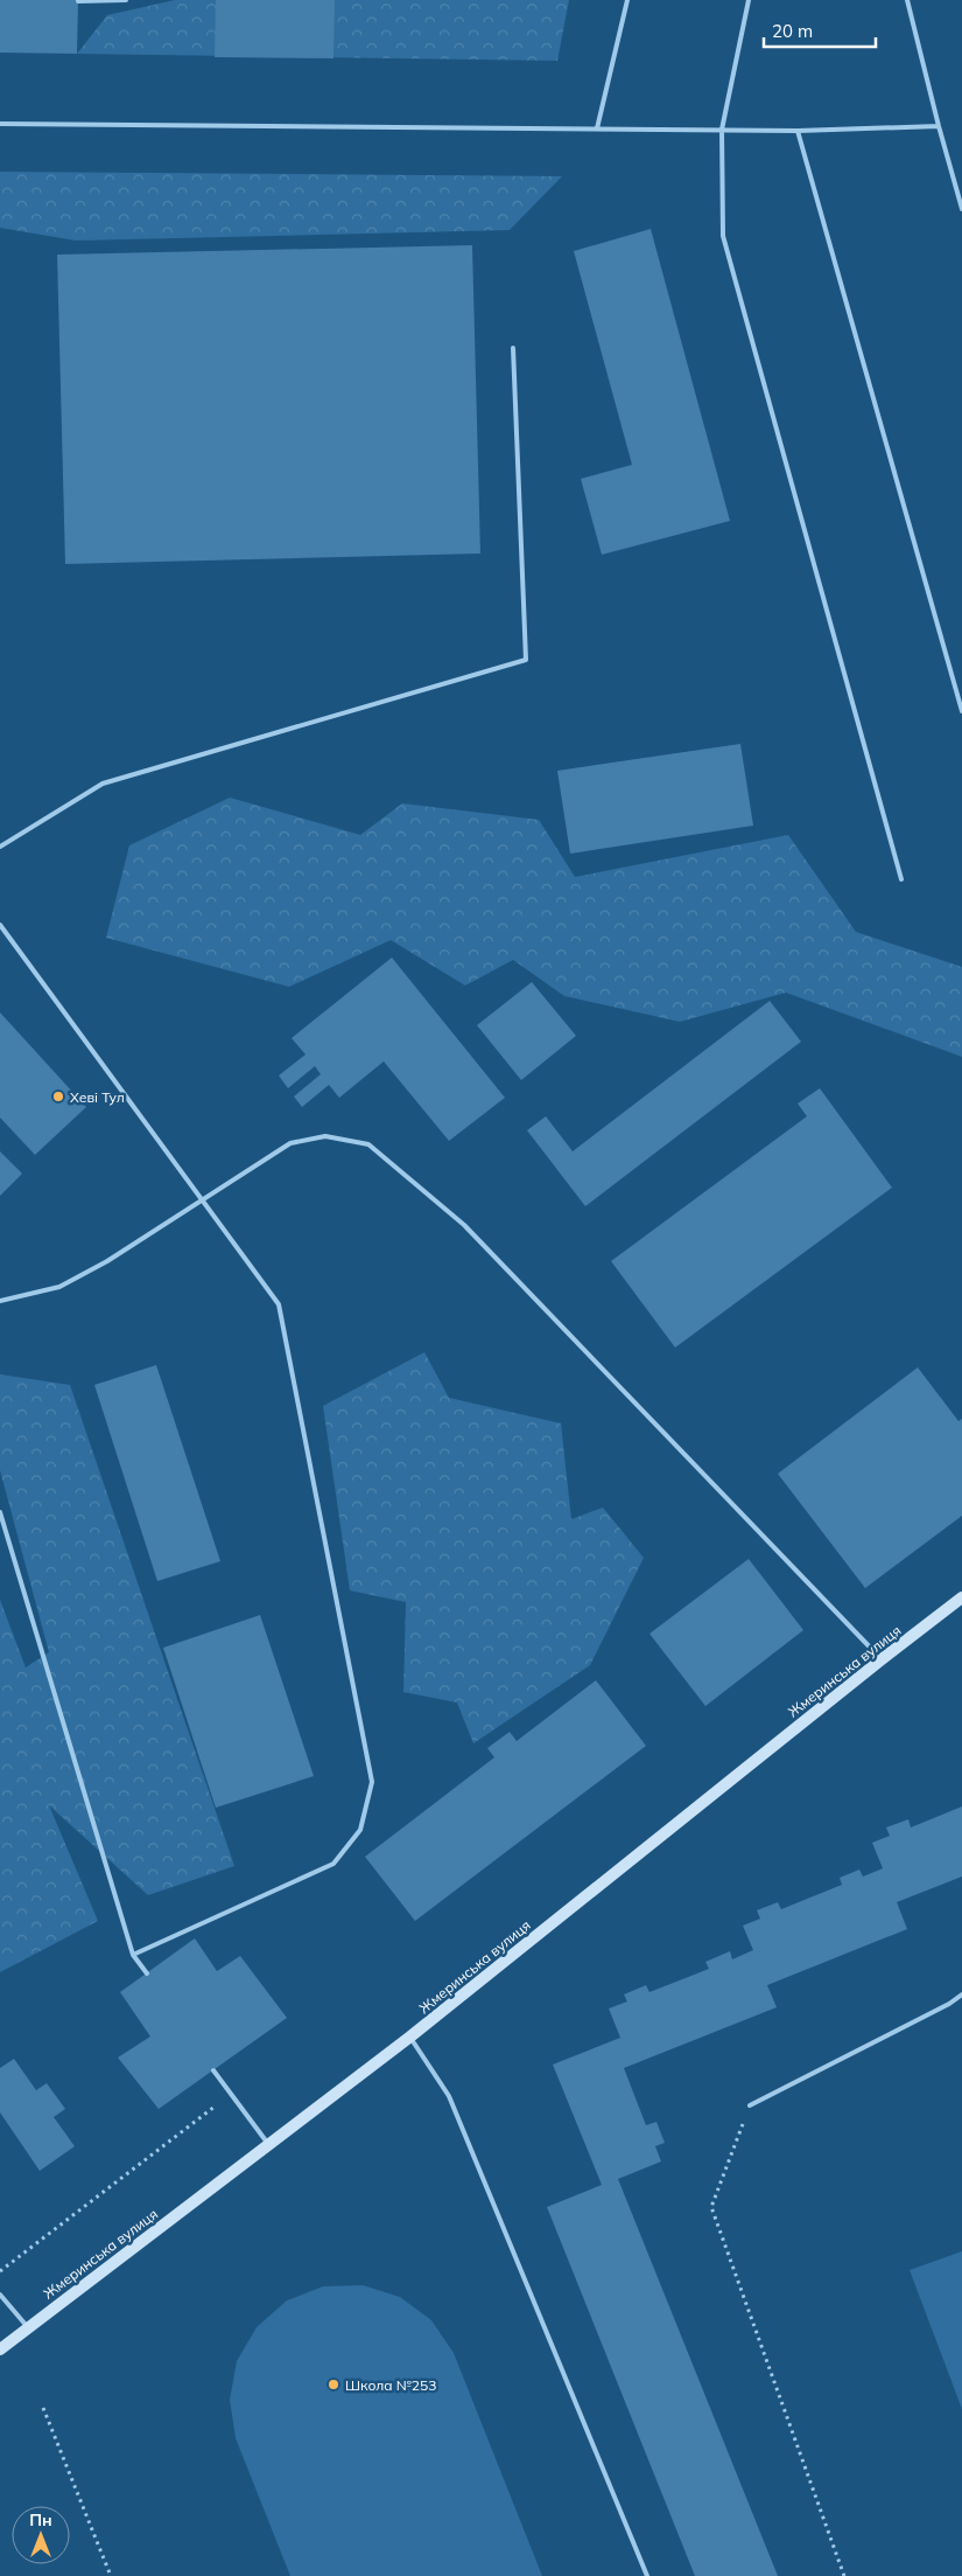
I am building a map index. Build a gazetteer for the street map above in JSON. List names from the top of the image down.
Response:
{
  "streets": {
    "main road": ["Жмеринська вулиця"]
  },
  "places": ["Хеві Тул", "Школа №253"],
  "scale_bar": "20 m",
  "north": "top"
}
